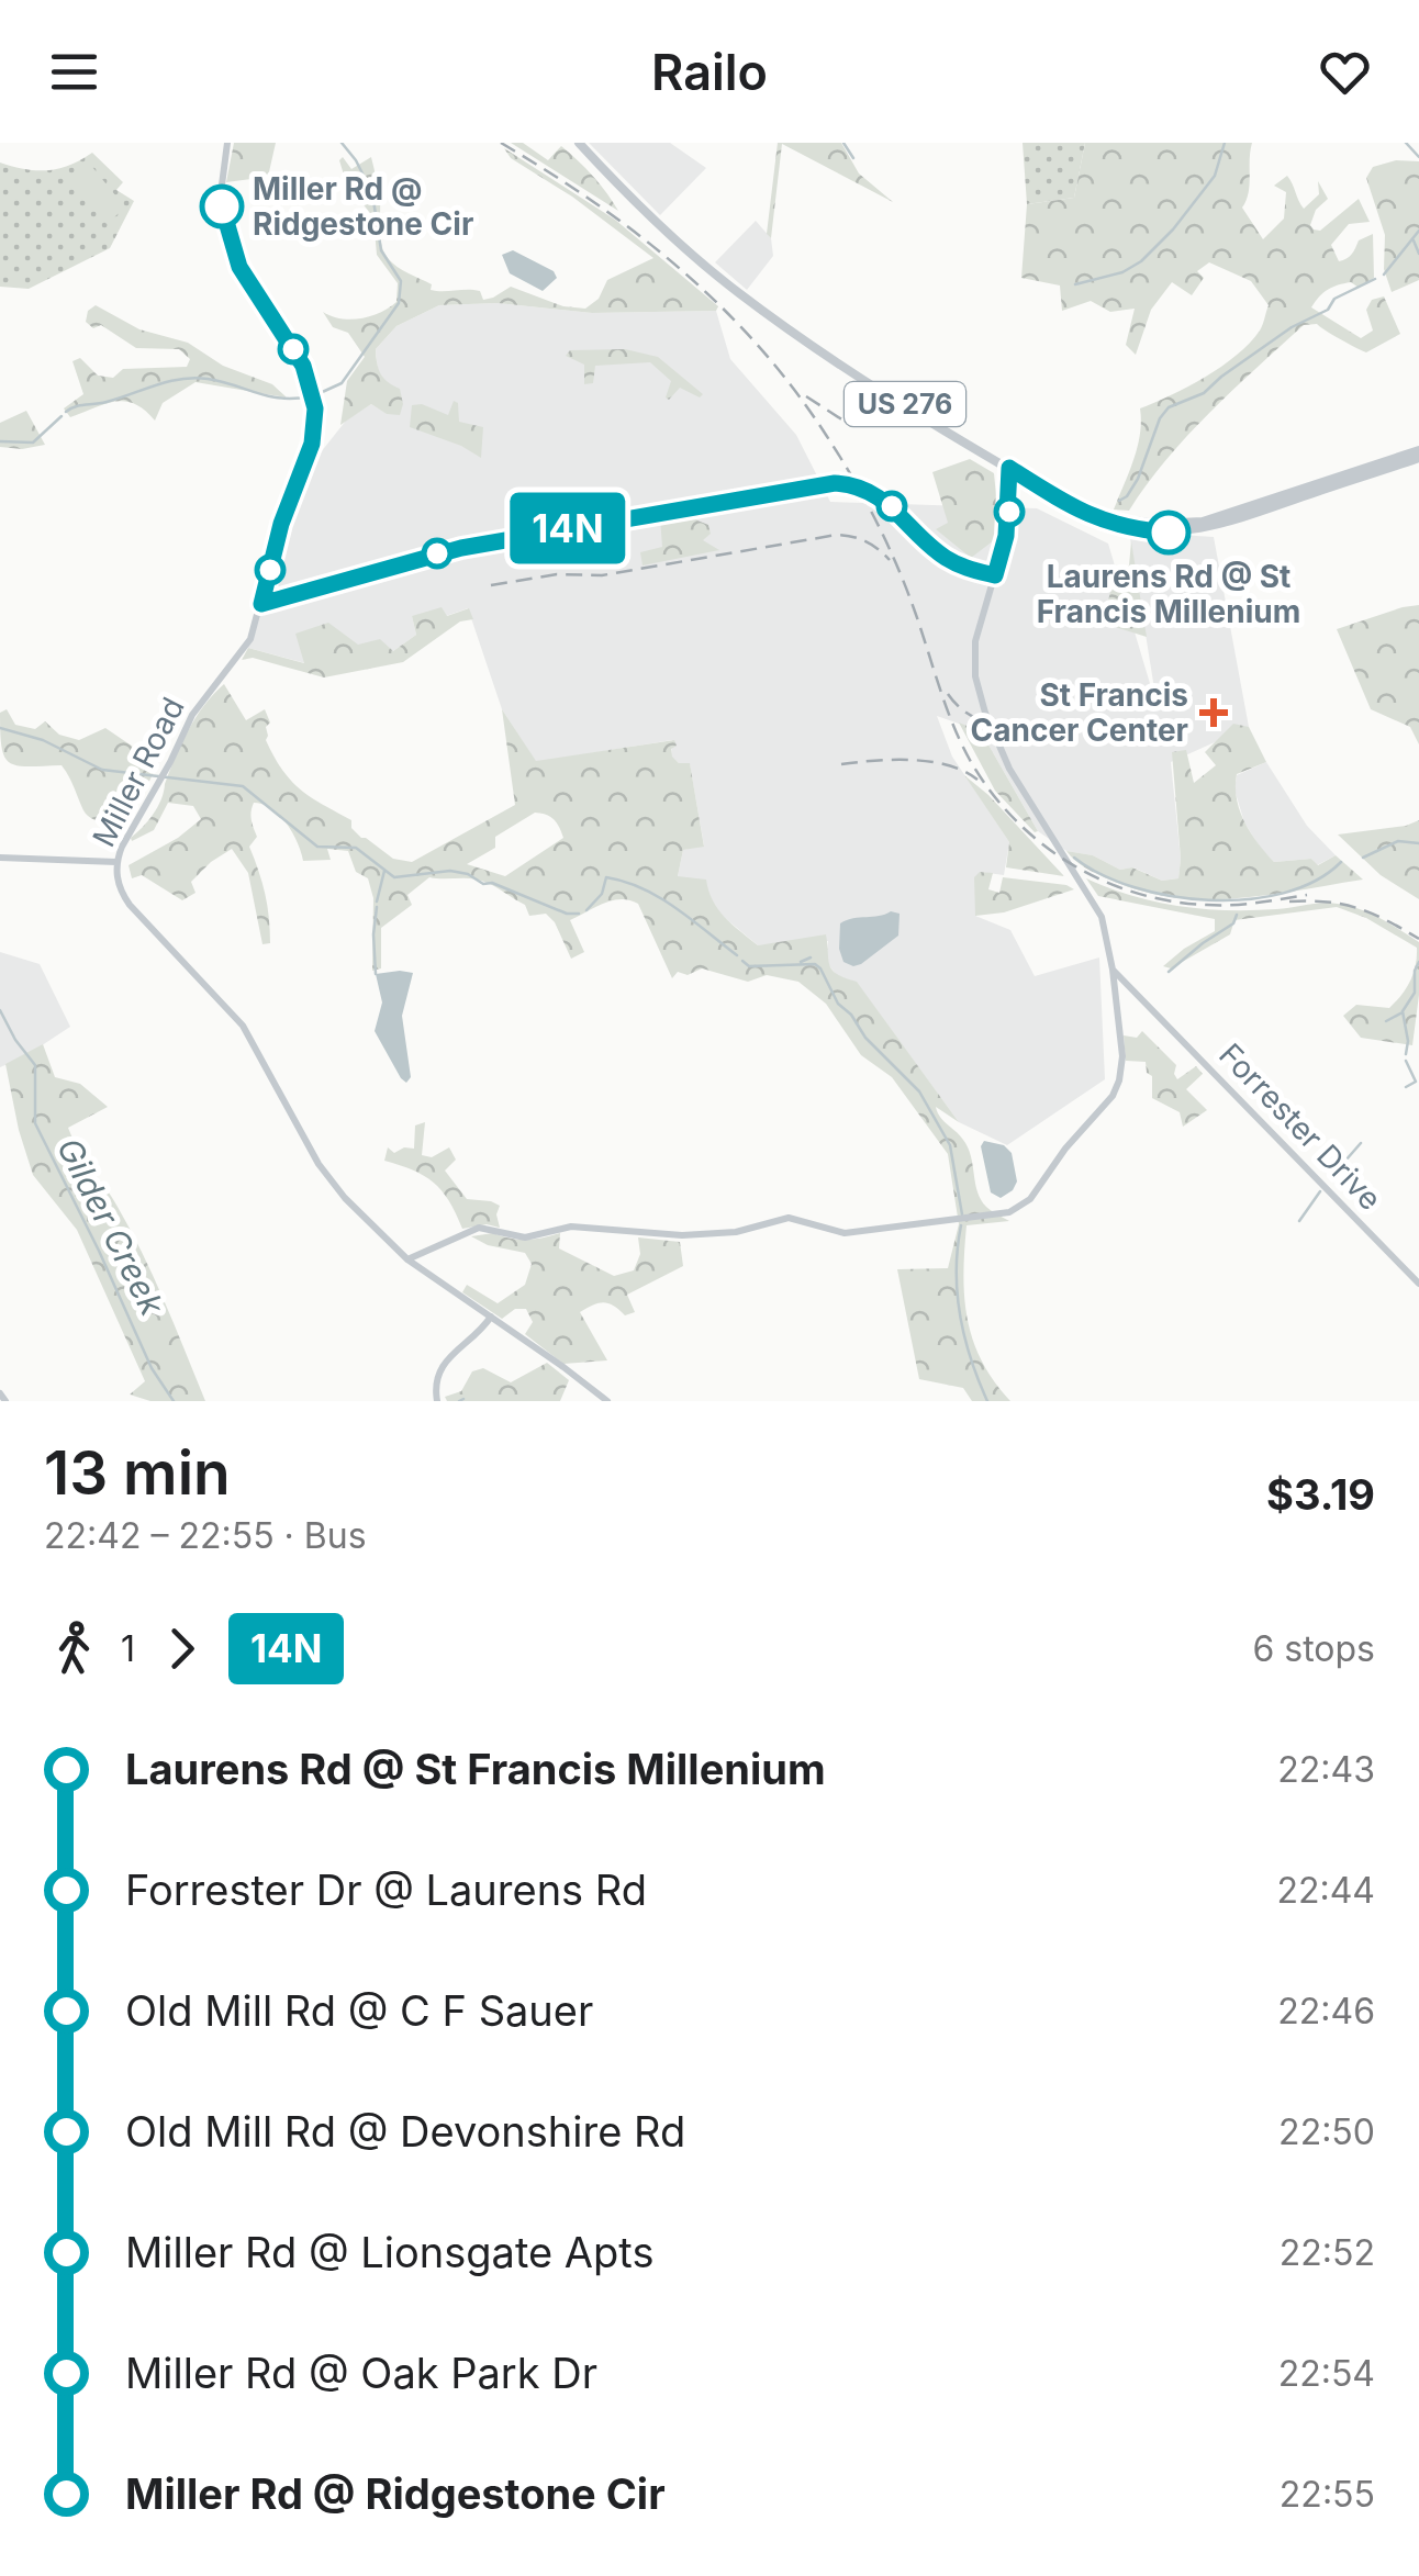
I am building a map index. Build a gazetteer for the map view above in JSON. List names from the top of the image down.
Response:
{
  "streets": {
    "main road": ["US 276"],
    "street": ["Miller Road", "Forrester Drive"]
  },
  "crossings": [
    ["US 276", "Forrester Drive"]
  ],
  "water": ["Gilder Creek"],
  "places": {
    "other": ["Miller Rd @ Ridgestone Cir", "Laurens Rd @ St Francis Millenium"],
    "health": ["St Francis Cancer Center"]
  },
  "lines": ["bus line 14N"],
  "page": {
    "header": "Railo",
    "on_map": "14N",
    "heading": ["13 min", "22:42 – 22:55 · Bus", "$3.19"],
    "legs": ["1", "14N", "6 stops"],
    "list": [
      {
        "name": "Laurens Rd @ St Francis Millenium",
        "value": "22:43"
      },
      {
        "name": "Forrester Dr @ Laurens Rd",
        "value": "22:44"
      },
      {
        "name": "Old Mill Rd @ C F Sauer",
        "value": "22:46"
      },
      {
        "name": "Old Mill Rd @ Devonshire Rd",
        "value": "22:50"
      },
      {
        "name": "Miller Rd @ Lionsgate Apts",
        "value": "22:52"
      },
      {
        "name": "Miller Rd @ Oak Park Dr",
        "value": "22:54"
      },
      {
        "name": "Miller Rd @ Ridgestone Cir",
        "value": "22:55"
      }
    ]
  }
}
